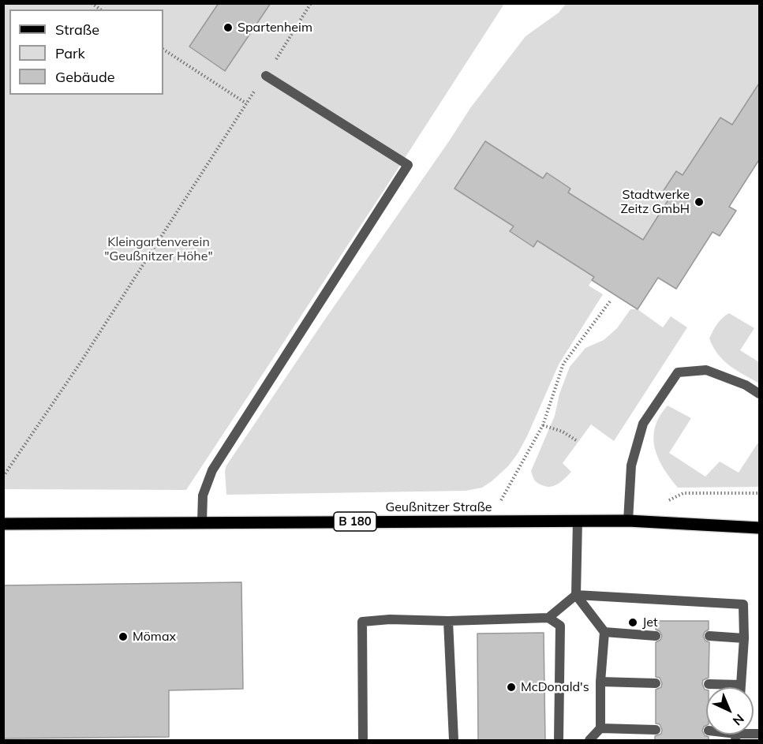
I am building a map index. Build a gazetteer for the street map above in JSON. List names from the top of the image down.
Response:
{
  "streets": {
    "main road": ["Geußnitzer Straße", "B 180"]
  },
  "parks": ["Kleingartenverein \"Geußnitzer Höhe\""],
  "places": [
    "Spartenheim",
    "Stadtwerke Zeitz GmbH",
    "Jet",
    "Mömax",
    "McDonald's"
  ],
  "legend": ["Straße", "Park", "Gebäude"],
  "north": "bottom right"
}
